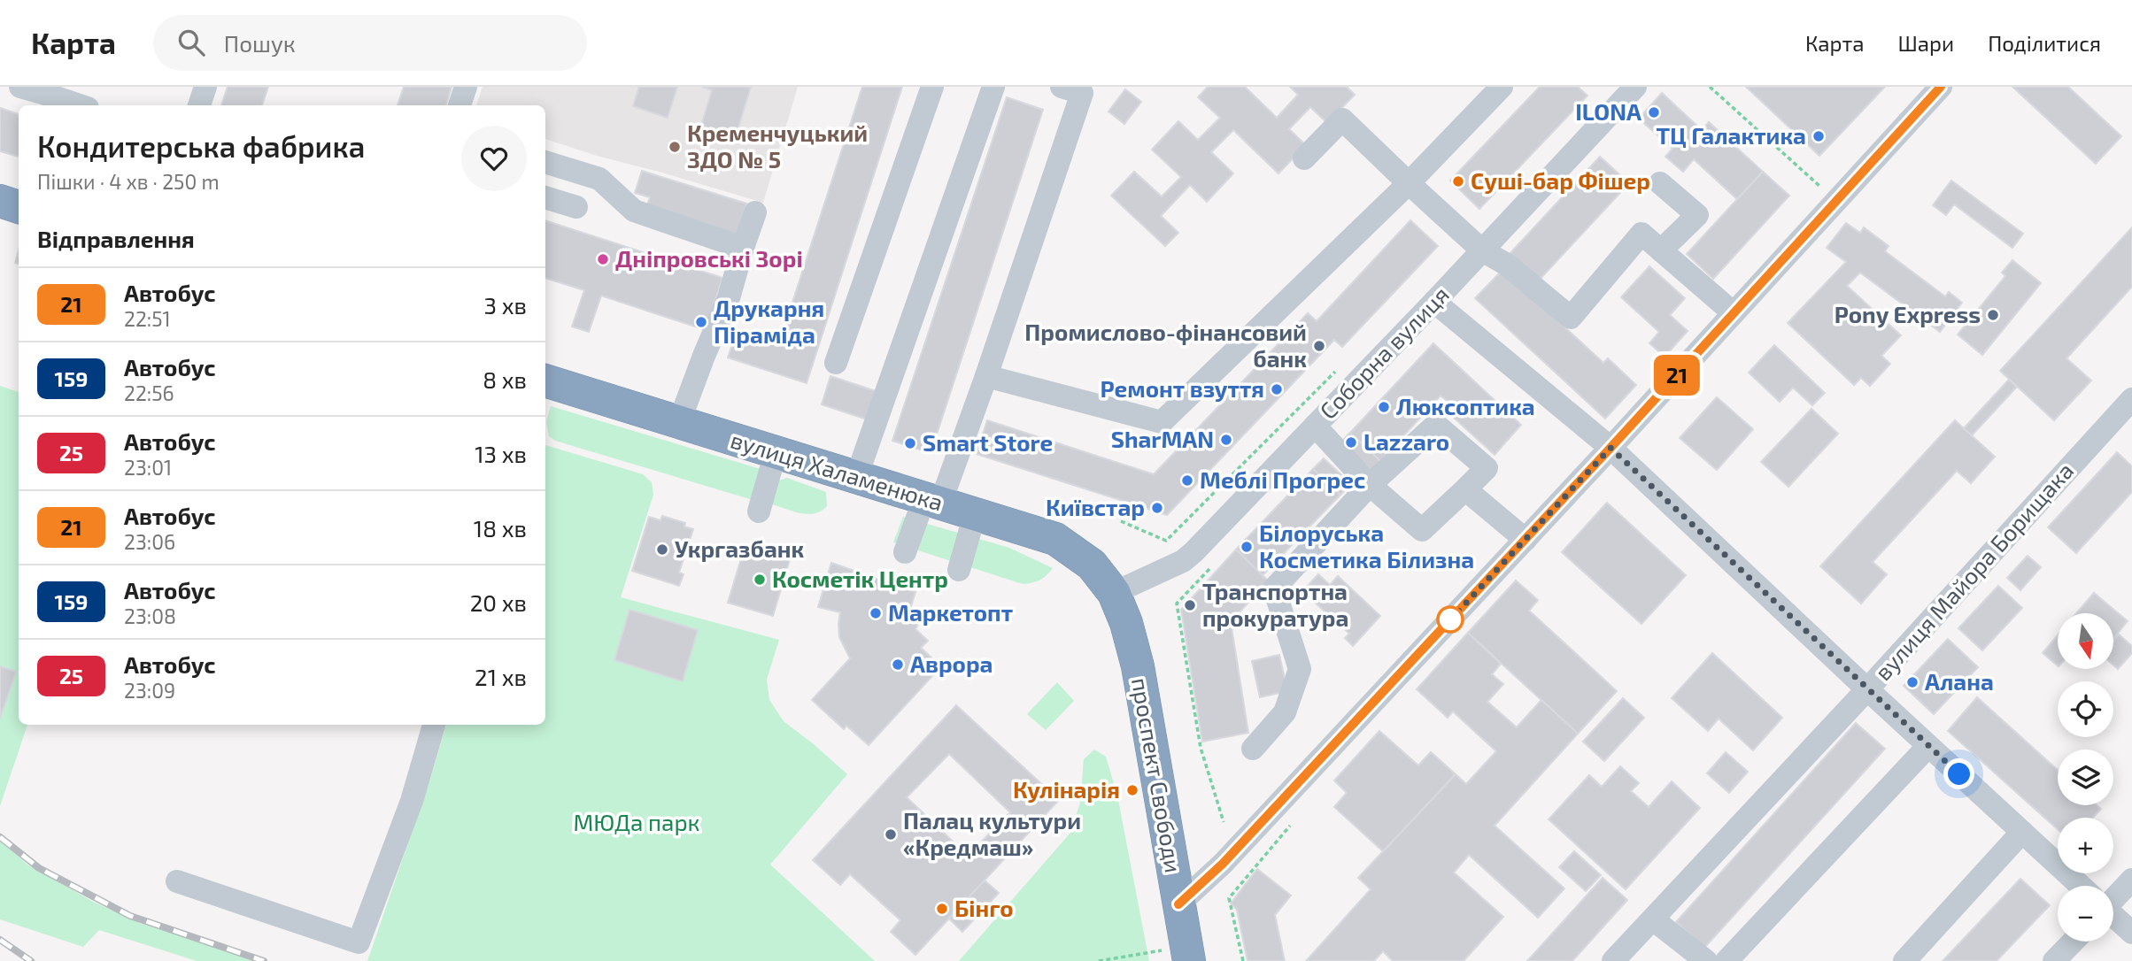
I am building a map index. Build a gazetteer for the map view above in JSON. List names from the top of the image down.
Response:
{
  "streets": {
    "highway": ["вулиця Халаменюка", "проспект Свободи"],
    "street": ["Соборна вулиця", "вулиця Майора Борищака"]
  },
  "crossings": [
    ["Соборна вулиця", "вулиця Халаменюка"],
    ["Соборна вулиця", "проспект Свободи"],
    ["вулиця Халаменюка", "проспект Свободи"]
  ],
  "parks": ["МЮДа парк"],
  "places": [
    "ILONA",
    "ТЦ Галактика",
    "Кременчуцький ЗДО № 5",
    "Суші-бар Фішер",
    "Дніпровські Зорі",
    "Pony Express",
    "Друкарня Піраміда",
    "Промислово-фінансовий банк",
    "Ремонт взуття",
    "Люксоптика",
    "SharMAN",
    "Lazzaro",
    "Smart Store",
    "Меблі Прогрес",
    "Київстар",
    "Білоруська Косметика Білизна",
    "Укргазбанк",
    "Косметік Центр",
    "Транспортна прокуратура",
    "Маркетопт",
    "Аврора",
    "Алана",
    "Кулінарія",
    "Палац культури «Кредмаш»",
    "Бінго"
  ],
  "lines": ["bus line 21"],
  "north": "bottom",
  "page": {
    "header": "Карта",
    "search": "Пошук",
    "nav": ["Карта", "Шари", "Поділитися"],
    "on_map": "21",
    "heading": [
      ["Кондитерська фабрика", "Пішки · 4 хв · 250 m"],
      "Відправлення"
    ],
    "list": [
      {
        "mark": "21",
        "name": "Автобус",
        "note": "22:51",
        "value": "3 хв"
      },
      {
        "mark": "159",
        "name": "Автобус",
        "note": "22:56",
        "value": "8 хв"
      },
      {
        "mark": "25",
        "name": "Автобус",
        "note": "23:01",
        "value": "13 хв"
      },
      {
        "mark": "21",
        "name": "Автобус",
        "note": "23:06",
        "value": "18 хв"
      },
      {
        "mark": "159",
        "name": "Автобус",
        "note": "23:08",
        "value": "20 хв"
      },
      {
        "mark": "25",
        "name": "Автобус",
        "note": "23:09",
        "value": "21 хв"
      }
    ],
    "map_buttons": ["+", "−"]
  }
}
